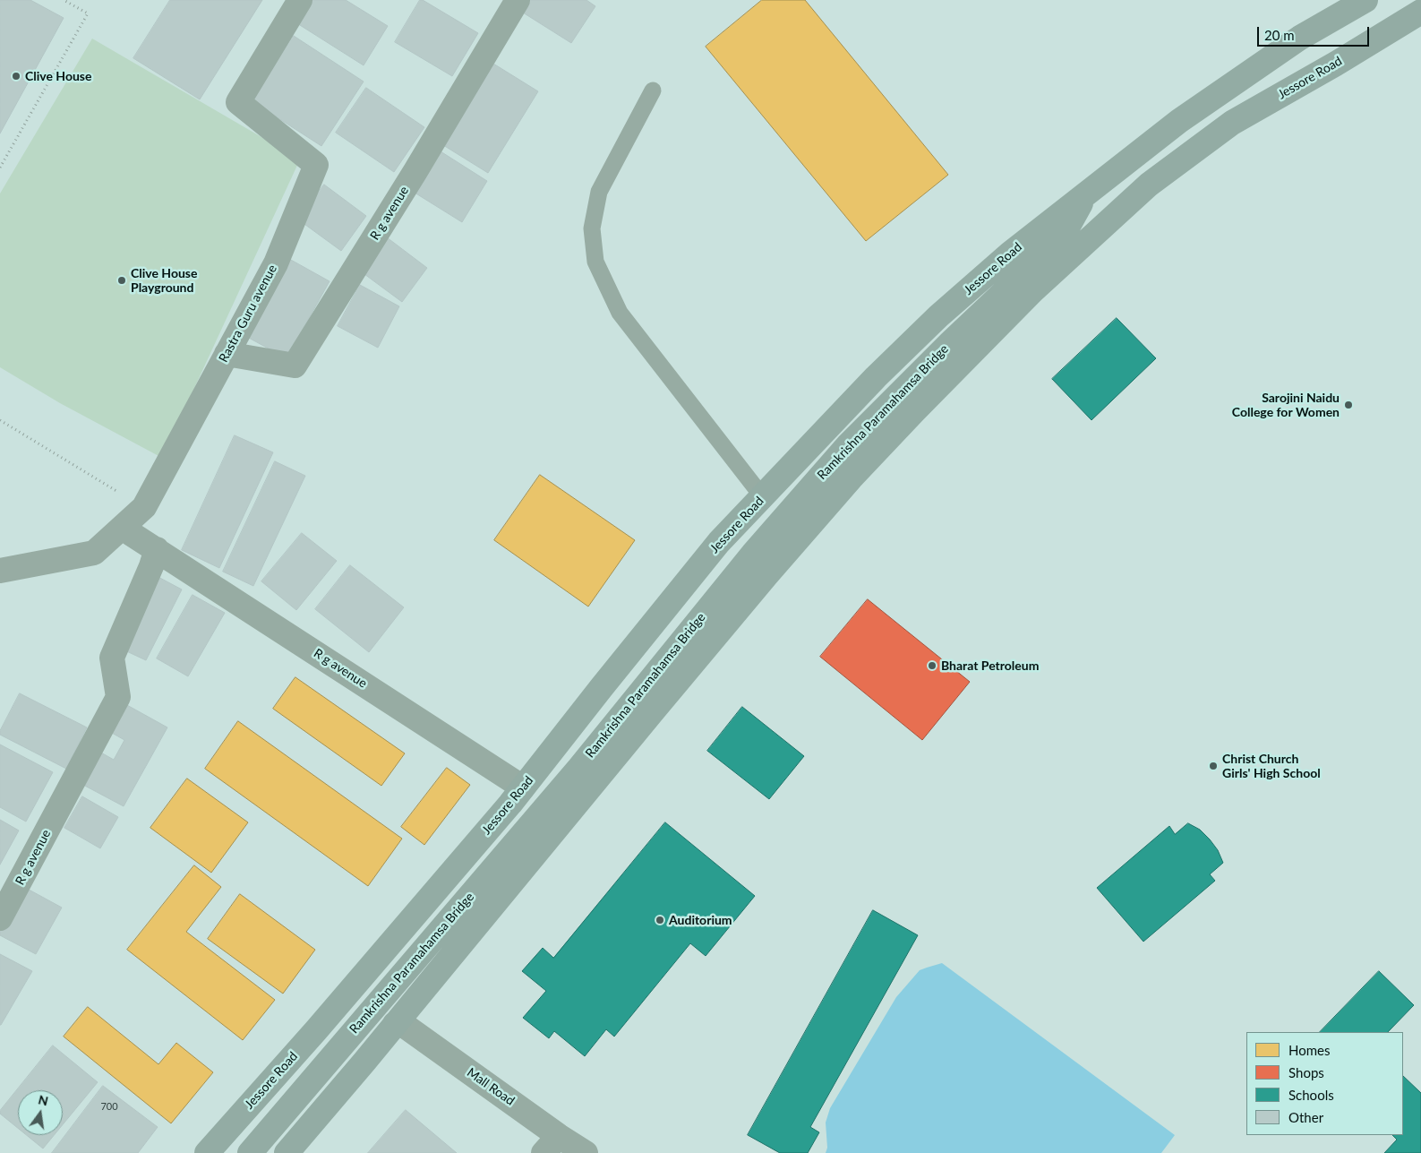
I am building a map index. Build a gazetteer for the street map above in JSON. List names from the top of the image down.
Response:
{
  "streets": {
    "main road": ["Jessore Road", "Ramkrishna Paramahamsa Bridge"],
    "street": ["R g avenue", "Rastra Guru avenue", "Mall Road"]
  },
  "crossings": [
    ["Jessore Road", "R g avenue"],
    ["R g avenue", "Rastra Guru avenue"]
  ],
  "places": [
    "Clive House",
    "Clive House Playground",
    "Sarojini Naidu College for Women",
    "Bharat Petroleum",
    "Christ Church Girls' High School",
    "Auditorium"
  ],
  "house_numbers": ["700"],
  "legend": [
    "Homes",
    "Shops",
    "Schools",
    "Other"
  ],
  "scale_bar": "20 m",
  "north": "top"
}
